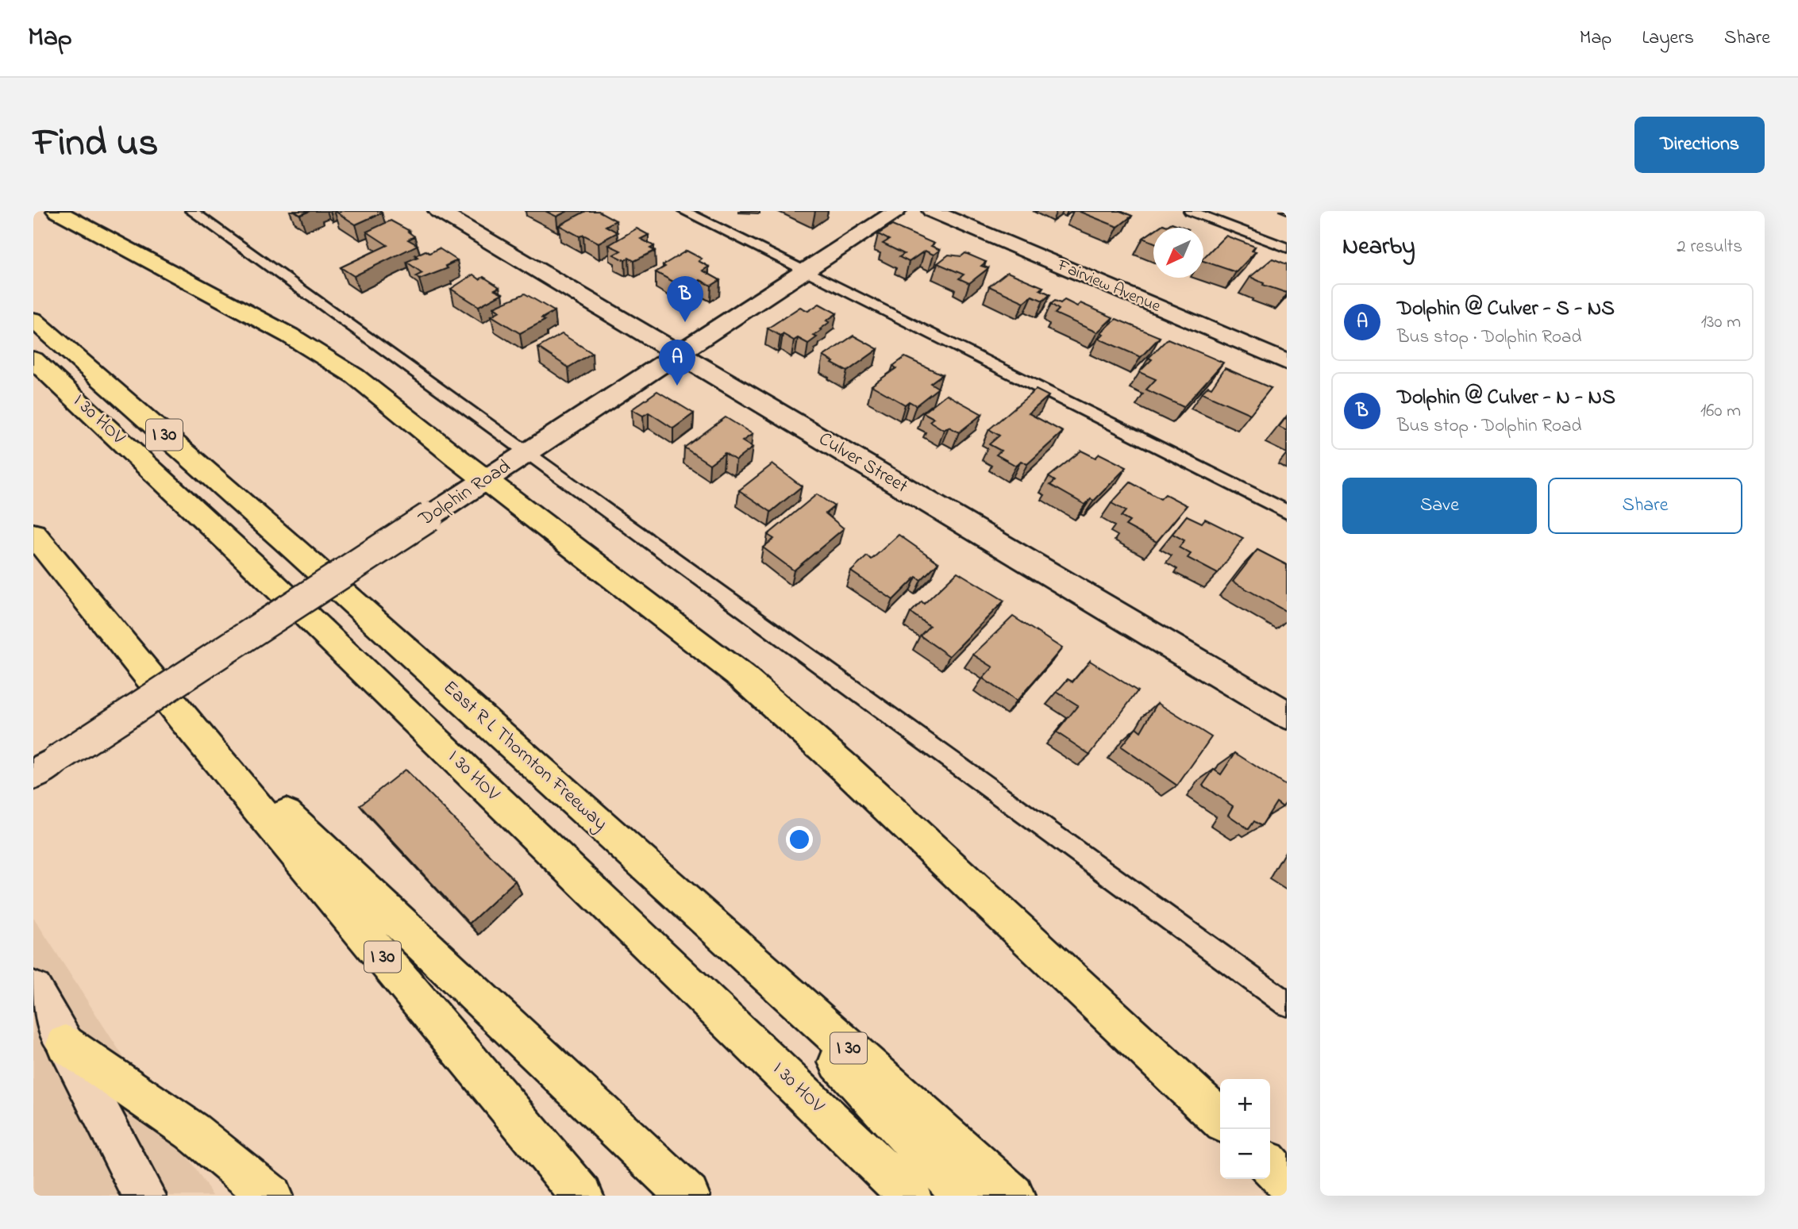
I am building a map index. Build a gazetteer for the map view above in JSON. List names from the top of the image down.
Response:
{
  "streets": {
    "highway": ["I 30 HOV", "I 30", "East R L Thornton Freeway"],
    "street": ["Fairview Avenue", "Culver Street", "Dolphin Road"]
  },
  "crossings": [
    ["Culver Street", "Dolphin Road"]
  ],
  "north": "bottom left",
  "page": {
    "header": "Map",
    "nav": ["Map", "Layers", "Share"],
    "title": "Find us",
    "buttons": [
      "Directions",
      ["Save", "Share"]
    ],
    "heading": ["Nearby", "2 results"],
    "pins": ["B", "A"],
    "list": [
      {
        "mark": "A",
        "name": "Dolphin @ Culver - S - NS",
        "note": "Bus stop · Dolphin Road",
        "value": "130 m"
      },
      {
        "mark": "B",
        "name": "Dolphin @ Culver - N - NS",
        "note": "Bus stop · Dolphin Road",
        "value": "160 m"
      }
    ],
    "map_buttons": ["+", "−"]
  }
}
